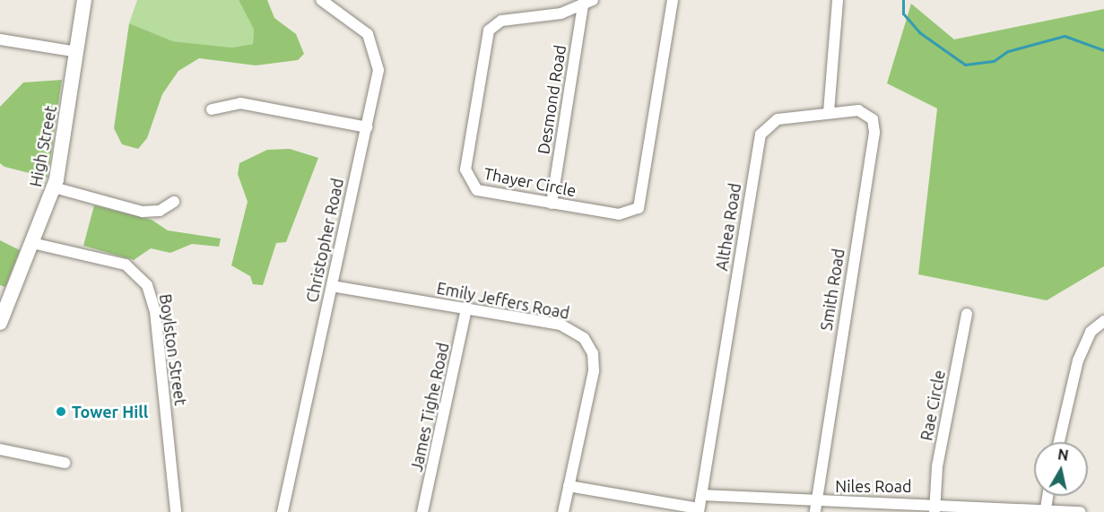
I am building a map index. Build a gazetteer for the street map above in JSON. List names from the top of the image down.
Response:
{
  "streets": {
    "main road": ["High Street"],
    "street": [
      "Desmond Road",
      "Thayer Circle",
      "Althea Road",
      "Christopher Road",
      "Smith Road",
      "Emily Jeffers Road",
      "Boylston Street",
      "Rae Circle",
      "James Tighe Road",
      "Niles Road"
    ]
  },
  "crossings": [
    ["Desmond Road", "Thayer Circle"],
    ["High Street", "Boylston Street"],
    ["Althea Road", "Smith Road"],
    ["Althea Road", "Niles Road"],
    ["Christopher Road", "Emily Jeffers Road"],
    ["Smith Road", "Niles Road"],
    ["Emily Jeffers Road", "James Tighe Road"],
    ["Rae Circle", "Niles Road"]
  ],
  "places": ["Tower Hill"],
  "north": "top"
}
